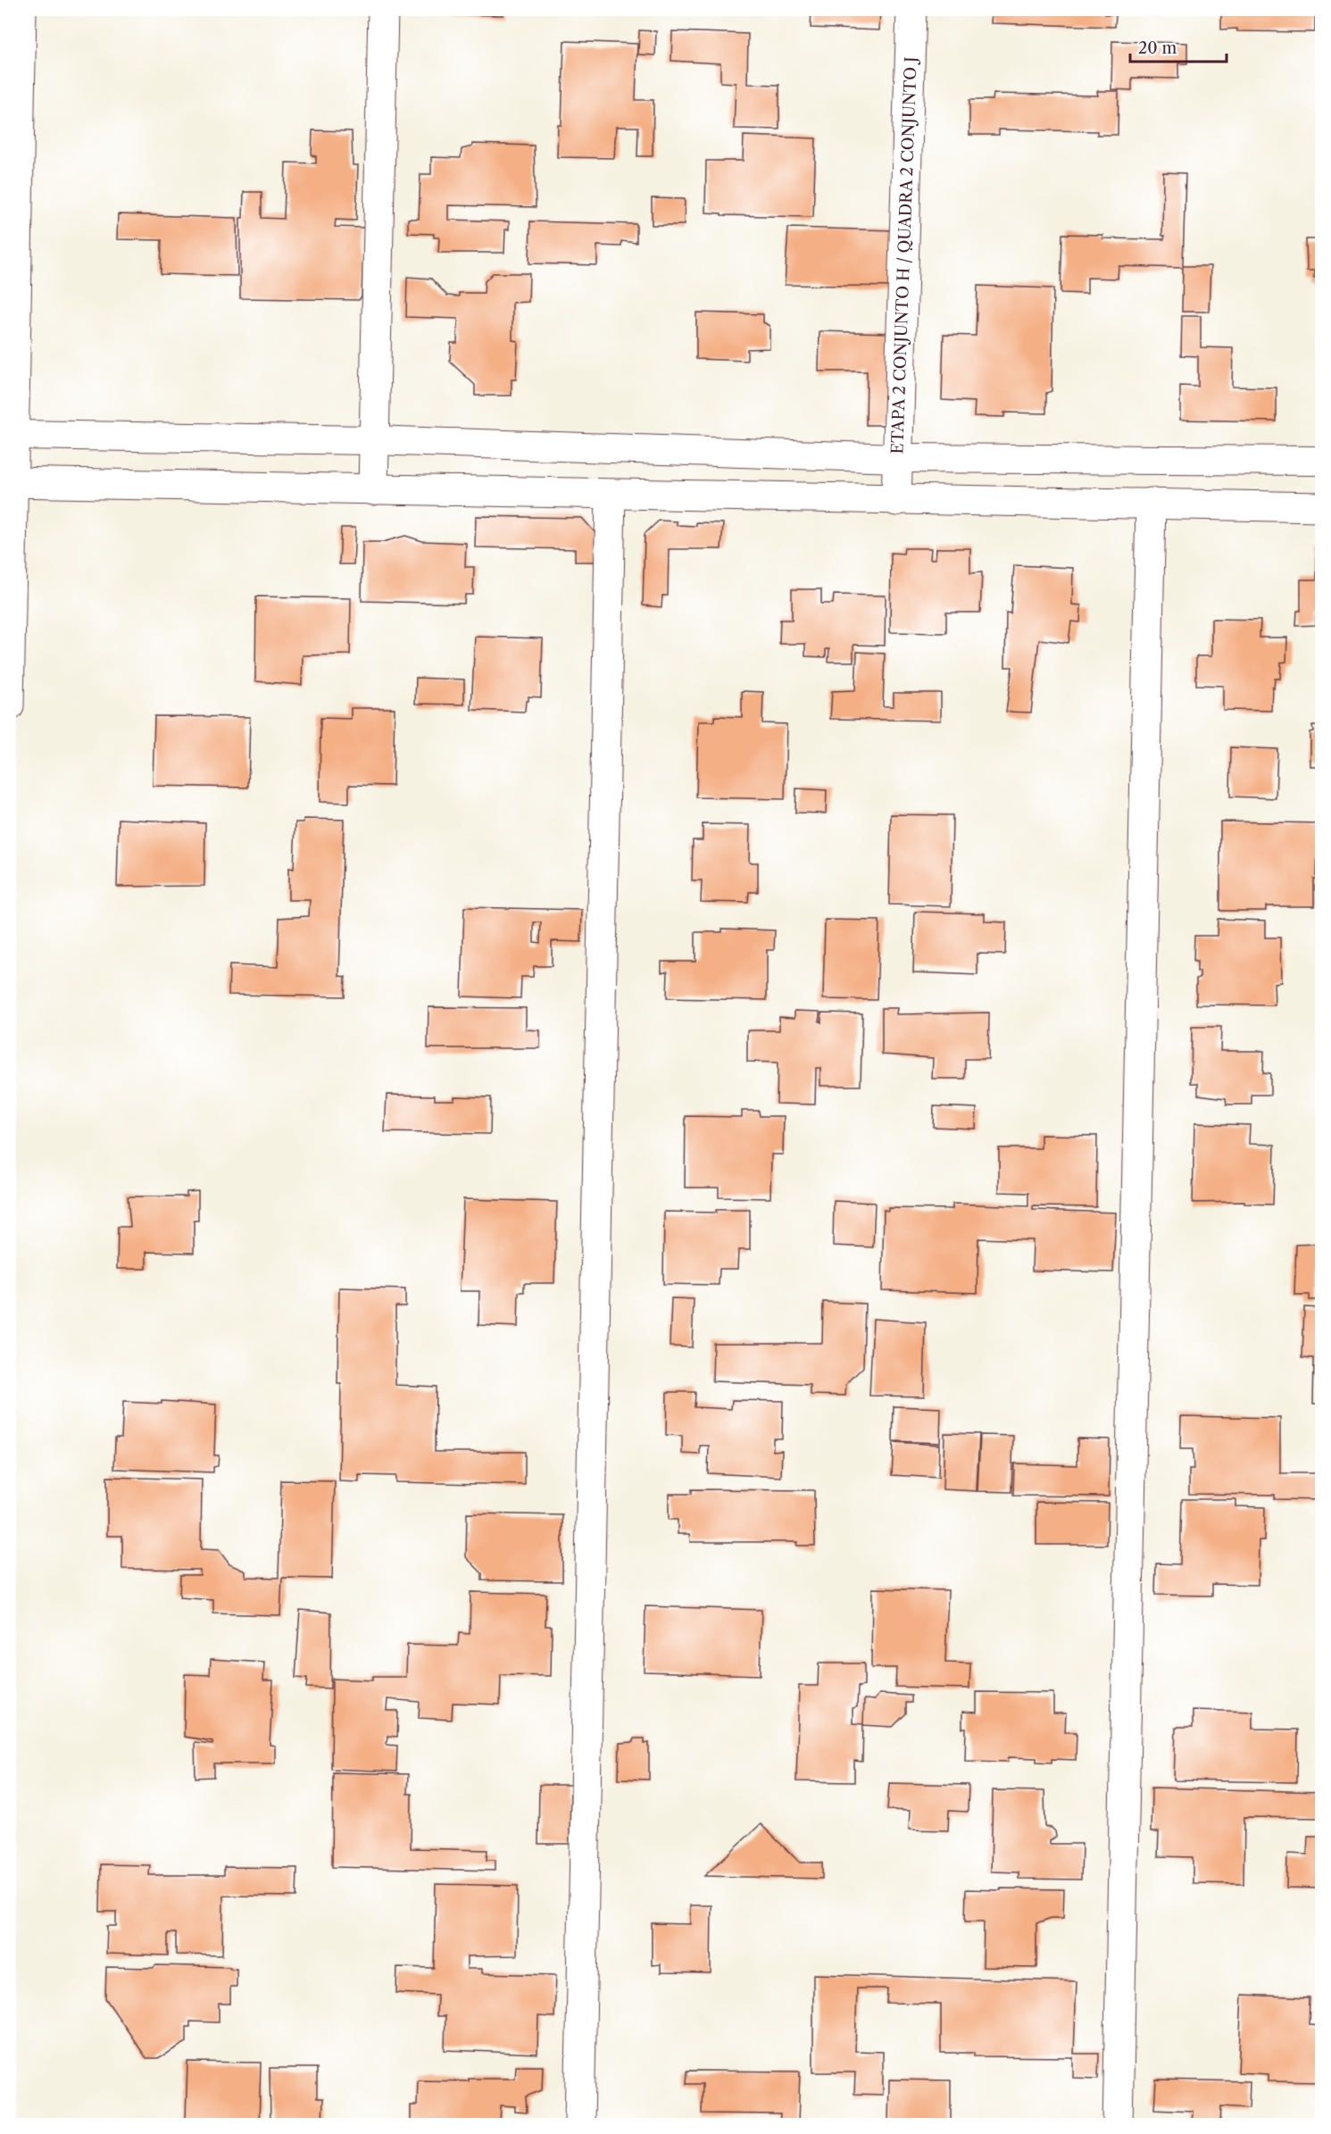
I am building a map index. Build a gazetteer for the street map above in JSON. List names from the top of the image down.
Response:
{
  "streets": {
    "street": ["ETAPA 2 CONJUNTO H / QUADRA 2 CONJUNTO J"]
  },
  "scale_bar": "20 m"
}
